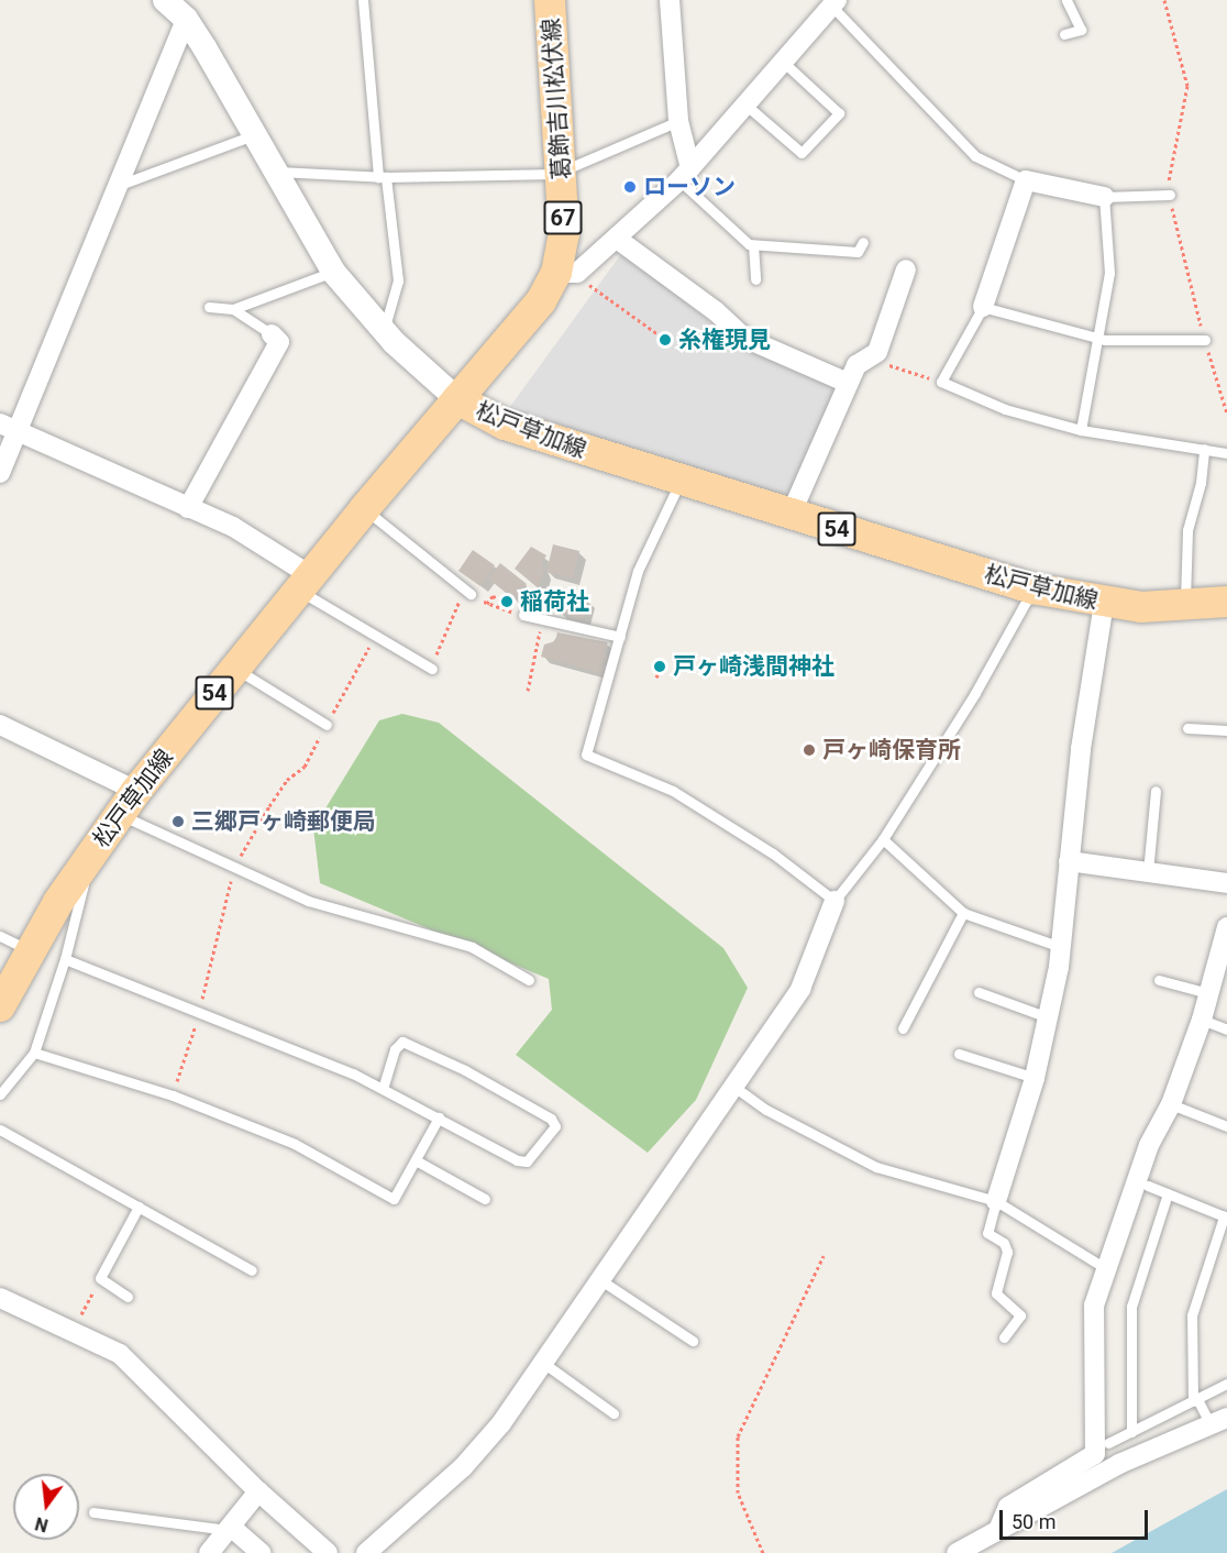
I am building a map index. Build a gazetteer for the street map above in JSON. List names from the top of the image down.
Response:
{
  "streets": {
    "main road": [
      "葛飾吉川松伏線",
      "67",
      "松戸草加線",
      "54"
    ]
  },
  "crossings": [
    ["葛飾吉川松伏線", "松戸草加線"]
  ],
  "places": [
    "ローソン",
    "糸権現見",
    "稲荷社",
    "戸ヶ崎浅間神社",
    "戸ヶ崎保育所",
    "三郷戸ヶ崎郵便局"
  ],
  "scale_bar": "50 m",
  "north": "bottom"
}
